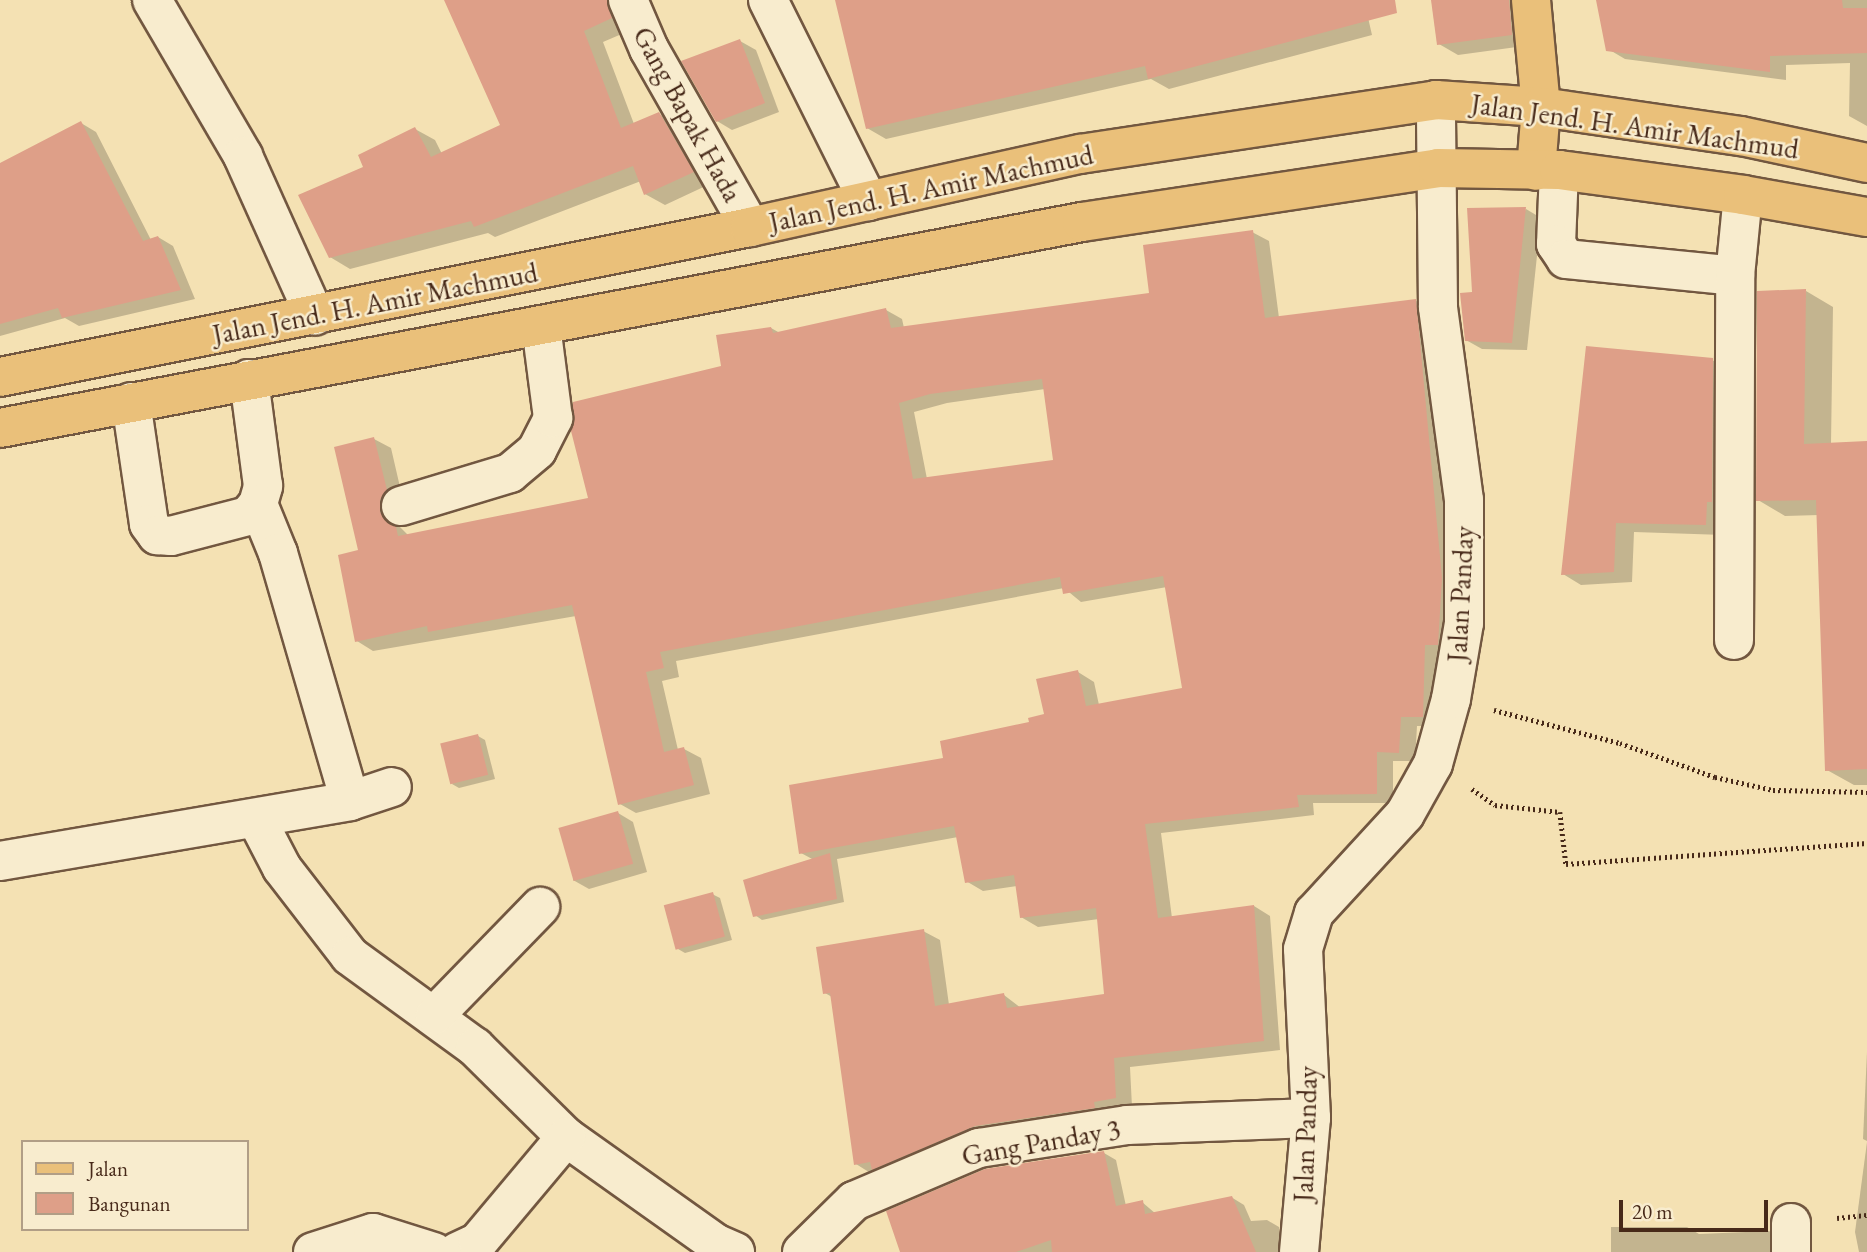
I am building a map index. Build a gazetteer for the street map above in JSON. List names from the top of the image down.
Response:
{
  "streets": {
    "main road": ["Jalan Jend. H. Amir Machmud"],
    "street": ["Gang Bapak Hada", "Jalan Panday", "Gang Panday 3"]
  },
  "crossings": [
    ["Gang Bapak Hada", "Jalan Jend. H. Amir Machmud"],
    ["Jalan Jend. H. Amir Machmud", "Jalan Panday"],
    ["Jalan Panday", "Gang Panday 3"]
  ],
  "legend": ["Jalan", "Bangunan"],
  "scale_bar": "20 m"
}
